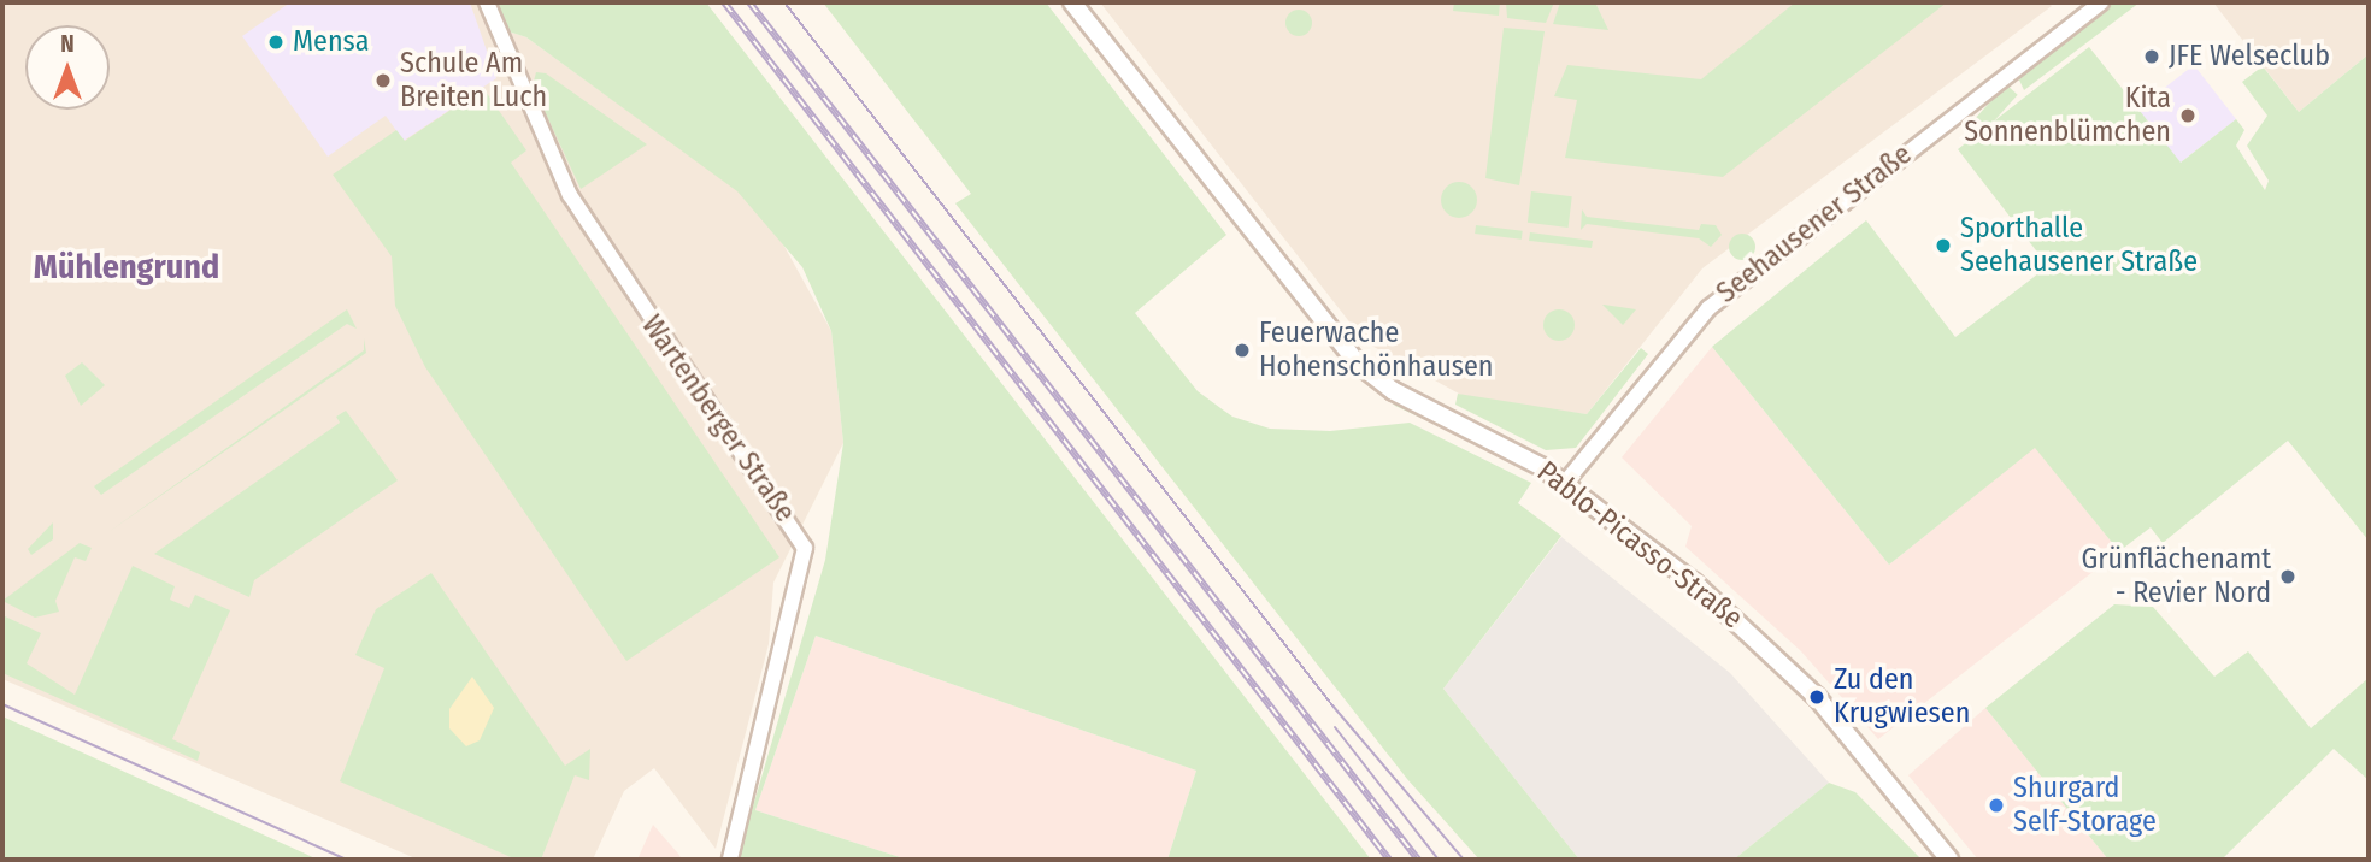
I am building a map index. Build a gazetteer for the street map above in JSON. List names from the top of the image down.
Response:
{
  "streets": {
    "main road": ["Pablo-Picasso-Straße"],
    "street": ["Seehausener Straße", "Wartenberger Straße"]
  },
  "crossings": [
    ["Seehausener Straße", "Pablo-Picasso-Straße"]
  ],
  "districts": ["Mühlengrund"],
  "places": [
    "Mensa",
    "JFE Welseclub",
    "Schule Am Breiten Luch",
    "Kita Sonnenblümchen",
    "Sporthalle Seehausener Straße",
    "Feuerwache Hohenschönhausen",
    "Grünflächenamt - Revier Nord",
    "Zu den Krugwiesen",
    "Shurgard Self-Storage"
  ],
  "north": "top"
}
